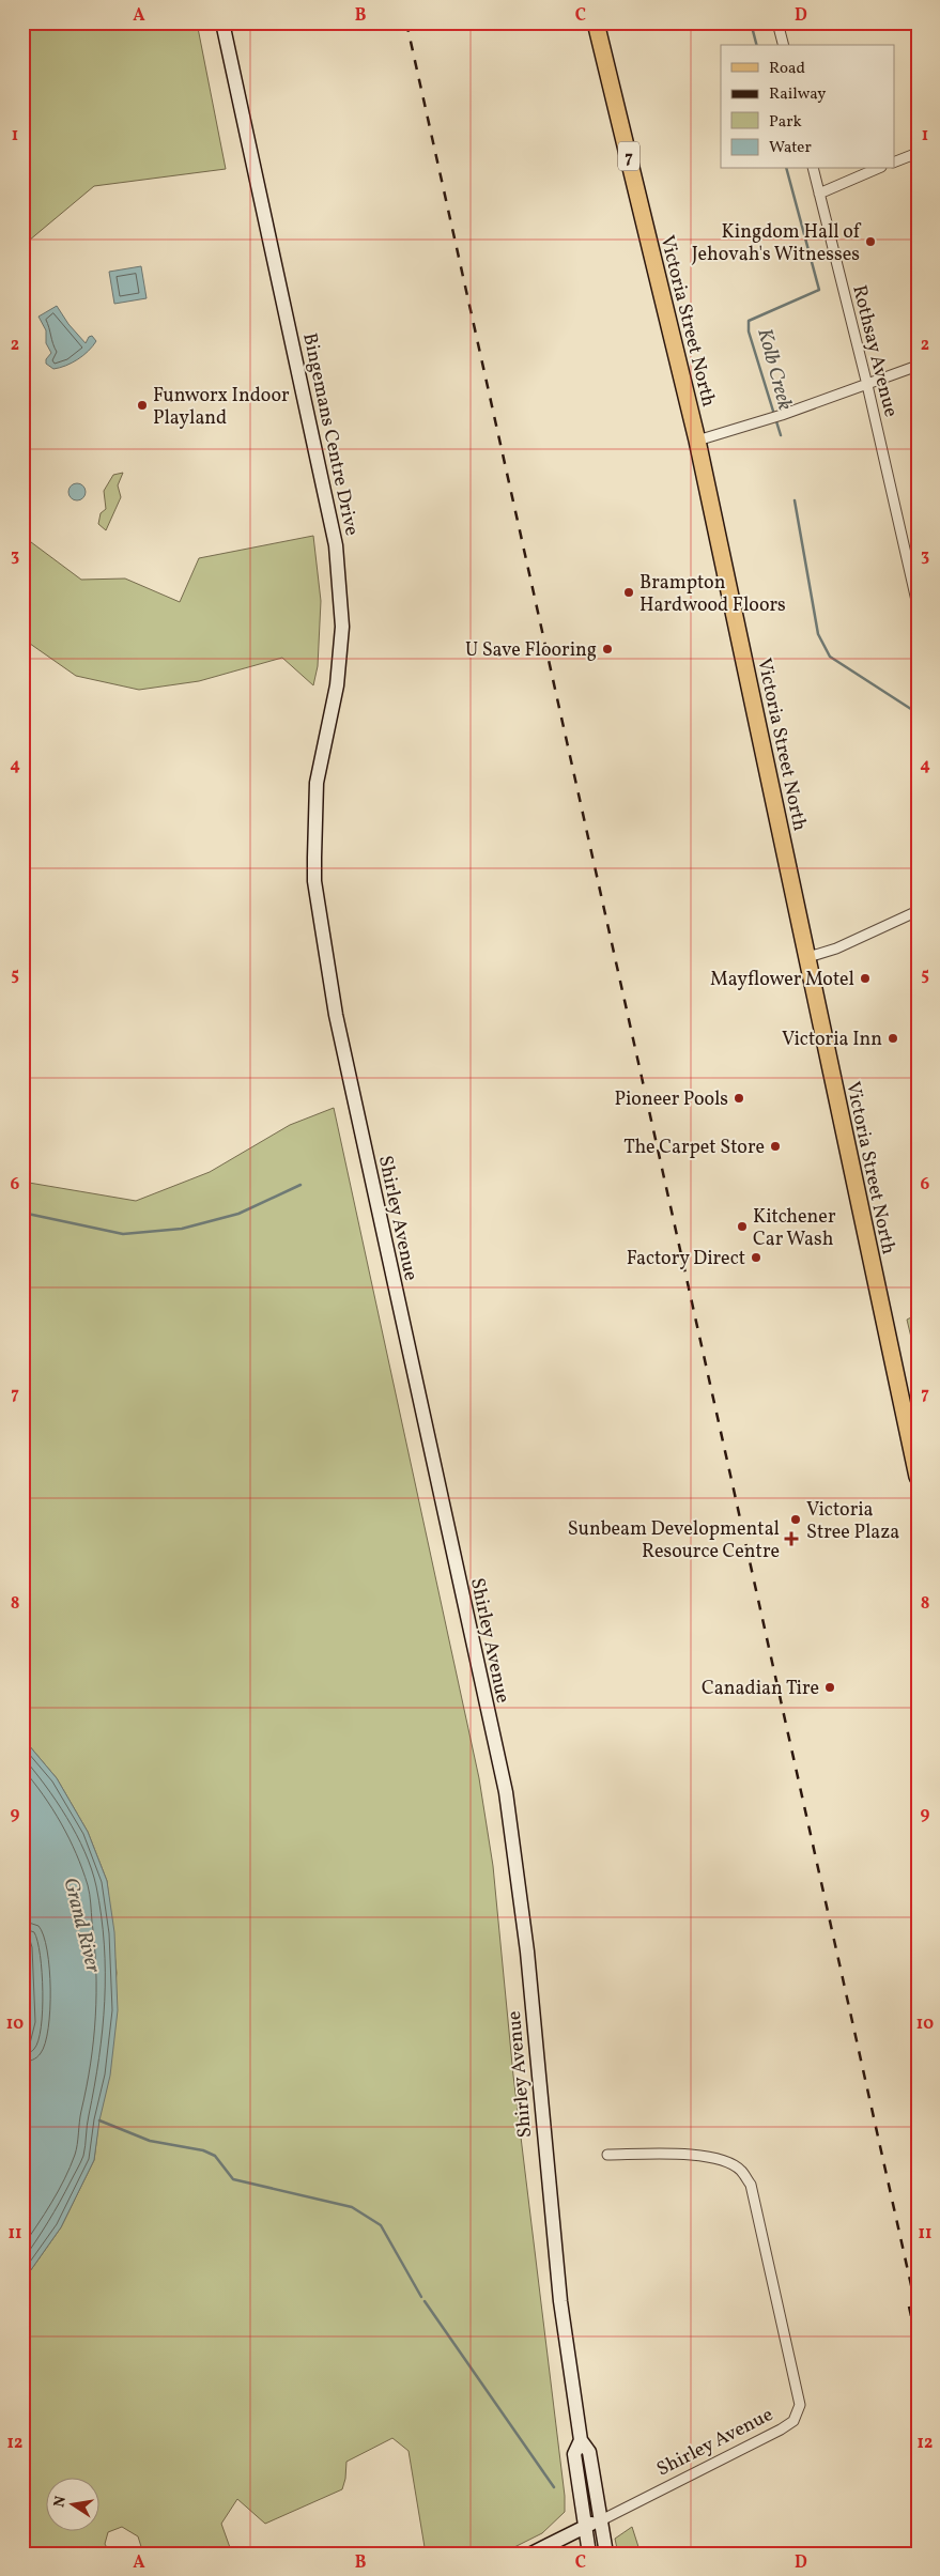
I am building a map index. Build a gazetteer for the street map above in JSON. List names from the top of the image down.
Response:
{
  "streets": {
    "main road": [
      "7",
      "Victoria Street North",
      "Bingemans Centre Drive",
      "Shirley Avenue"
    ],
    "street": ["Rothsay Avenue"]
  },
  "crossings": [
    ["Bingemans Centre Drive", "Shirley Avenue"]
  ],
  "water": ["Kolb Creek", "Grand River"],
  "places": {
    "other": [
      "Kingdom Hall of Jehovah's Witnesses",
      "Funworx Indoor Playland",
      "Brampton Hardwood Floors",
      "U Save Flooring",
      "Mayflower Motel",
      "Victoria Inn",
      "Pioneer Pools",
      "The Carpet Store",
      "Kitchener Car Wash",
      "Factory Direct",
      "Victoria Stree Plaza",
      "Canadian Tire"
    ],
    "health": ["Sunbeam Developmental Resource Centre"]
  },
  "legend": [
    "Road",
    "Railway",
    "Park",
    "Water"
  ],
  "north": "left",
  "grid": {
    "columns": [
      "A",
      "B",
      "C",
      "D"
    ],
    "rows": [
      "1",
      "2",
      "3",
      "4",
      "5",
      "6",
      "7",
      "8",
      "9",
      "10",
      "11",
      "12"
    ]
  }
}
